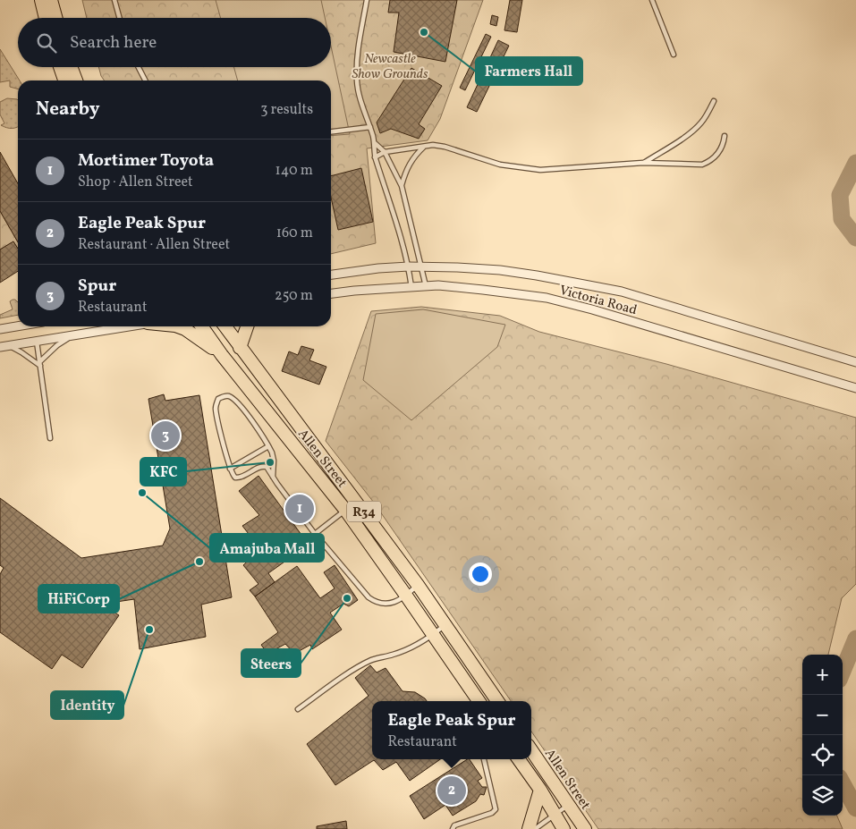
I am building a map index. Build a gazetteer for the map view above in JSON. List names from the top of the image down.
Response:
{
  "streets": {
    "main road": ["Allen Street", "R34"],
    "street": ["Victoria Road"]
  },
  "parks": ["Newcastle Show Grounds"],
  "places": [
    "Farmers Hall",
    "KFC",
    "Amajuba Mall",
    "HiFiCorp",
    "Steers",
    "Identity"
  ],
  "page": {
    "search": "Search here",
    "heading": ["Nearby", "3 results"],
    "list": [
      {
        "mark": "1",
        "name": "Mortimer Toyota",
        "note": "Shop · Allen Street",
        "value": "140 m"
      },
      {
        "mark": "2",
        "name": "Eagle Peak Spur",
        "note": "Restaurant · Allen Street",
        "value": "160 m"
      },
      {
        "mark": "3",
        "name": "Spur",
        "note": "Restaurant",
        "value": "250 m"
      }
    ],
    "pins": ["3", "1", "2"],
    "map_buttons": ["+", "−"],
    "popup": ["Eagle Peak Spur", "Restaurant"]
  }
}
